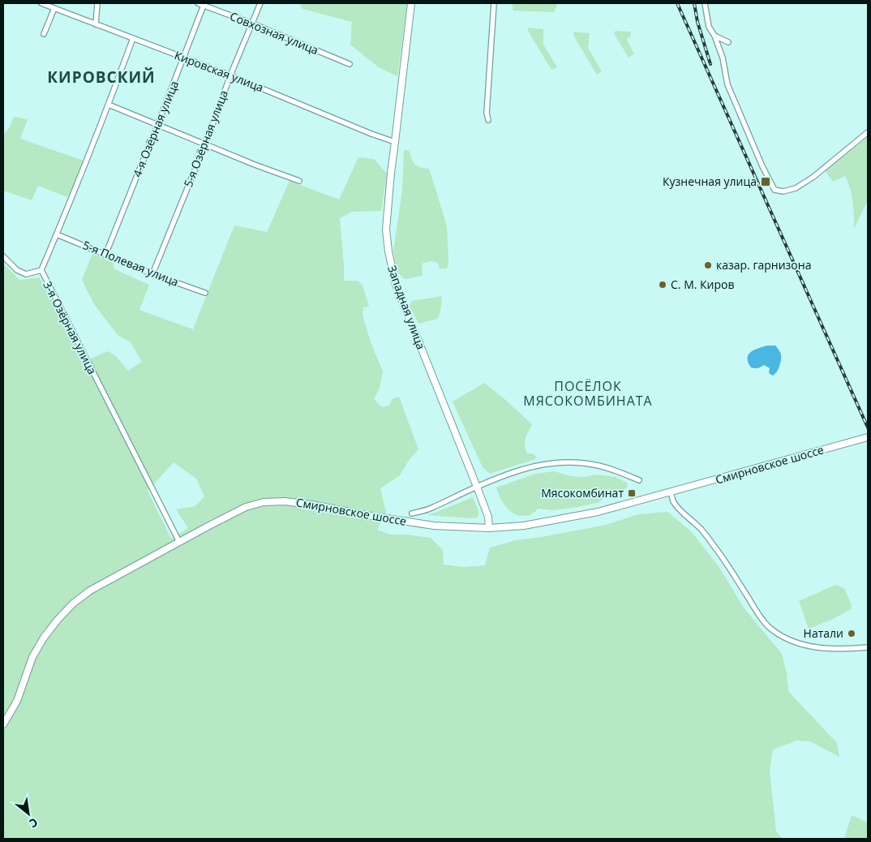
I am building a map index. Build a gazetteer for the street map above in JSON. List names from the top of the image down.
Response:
{
  "streets": {
    "main road": ["Западная улица", "Смирновское шоссе"],
    "street": [
      "Совхозная улица",
      "Кировская улица",
      "4-я Озёрная улица",
      "5-я Озёрная улица",
      "5-я Полевая улица",
      "3-я Озёрная улица"
    ]
  },
  "crossings": [
    ["Совхозная улица", "4-я Озёрная улица"],
    ["Совхозная улица", "5-я Озёрная улица"],
    ["Кировская улица", "4-я Озёрная улица"],
    ["Кировская улица", "5-я Озёрная улица"],
    ["Кировская улица", "Западная улица"],
    ["Кировская улица", "3-я Озёрная улица"],
    ["4-я Озёрная улица", "5-я Полевая улица"],
    ["5-я Озёрная улица", "5-я Полевая улица"],
    ["5-я Полевая улица", "3-я Озёрная улица"],
    ["Западная улица", "Смирновское шоссе"],
    ["3-я Озёрная улица", "Смирновское шоссе"]
  ],
  "districts": ["КИРОВСКИЙ", "ПОСЁЛОК МЯСОКОМБИНАТА"],
  "places": {
    "transit": ["Кузнечная улица", "Мясокомбинат"],
    "other": ["казар. гарнизона", "С. М. Киров", "Натали"]
  },
  "north": "bottom right"
}
